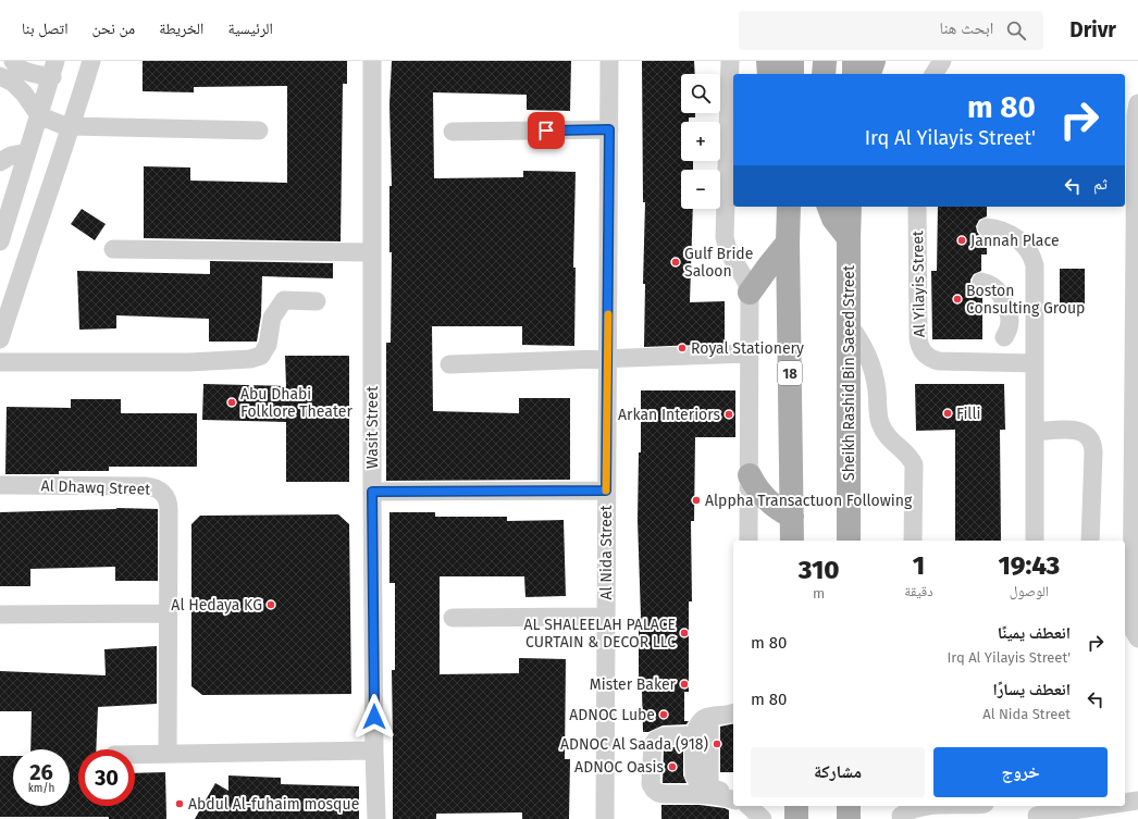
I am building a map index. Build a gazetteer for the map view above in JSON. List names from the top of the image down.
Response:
{
  "streets": {
    "main road": ["18", "Sheikh Rashid Bin Saeed Street"],
    "street": [
      "Al Yilayis Street",
      "Wasit Street",
      "Al Dhawq Street",
      "Al Nida Street"
    ]
  },
  "places": [
    "Jannah Place",
    "Gulf Bride Saloon",
    "Boston Consulting Group",
    "Royal Stationery",
    "Abu Dhabi Folklore Theater",
    "Filli",
    "Arkan Interiors",
    "Alppha Transactuon Following",
    "Al Hedaya KG",
    "AL SHALEELAH PALACE CURTAIN & DECOR LLC",
    "Mister Baker",
    "ADNOC Lube",
    "ADNOC Al Saada (918)",
    "ADNOC Oasis",
    "Abdul Al-fuhaim mosque"
  ],
  "page": {
    "header": "Drivr",
    "search": "ابحث هنا",
    "nav": [
      "الرئيسية",
      "الخريطة",
      "من نحن",
      "اتصل بنا"
    ],
    "map_buttons": ["+", "−"],
    "turn": ["80 m", "'Irq Al Yilayis Street"],
    "then": "ثم",
    "eta": [
      "19:43",
      "الوصول",
      "1",
      "دقيقة",
      "310",
      "m"
    ],
    "list": [
      {
        "name": "انعطف يمينًا",
        "note": "'Irq Al Yilayis Street",
        "value": "80 m"
      },
      {
        "name": "انعطف يسارًا",
        "note": "Al Nida Street",
        "value": "80 m"
      }
    ],
    "buttons": ["خروج", "مشاركة"],
    "speed": "26 km/h",
    "limit": "30"
  }
}
